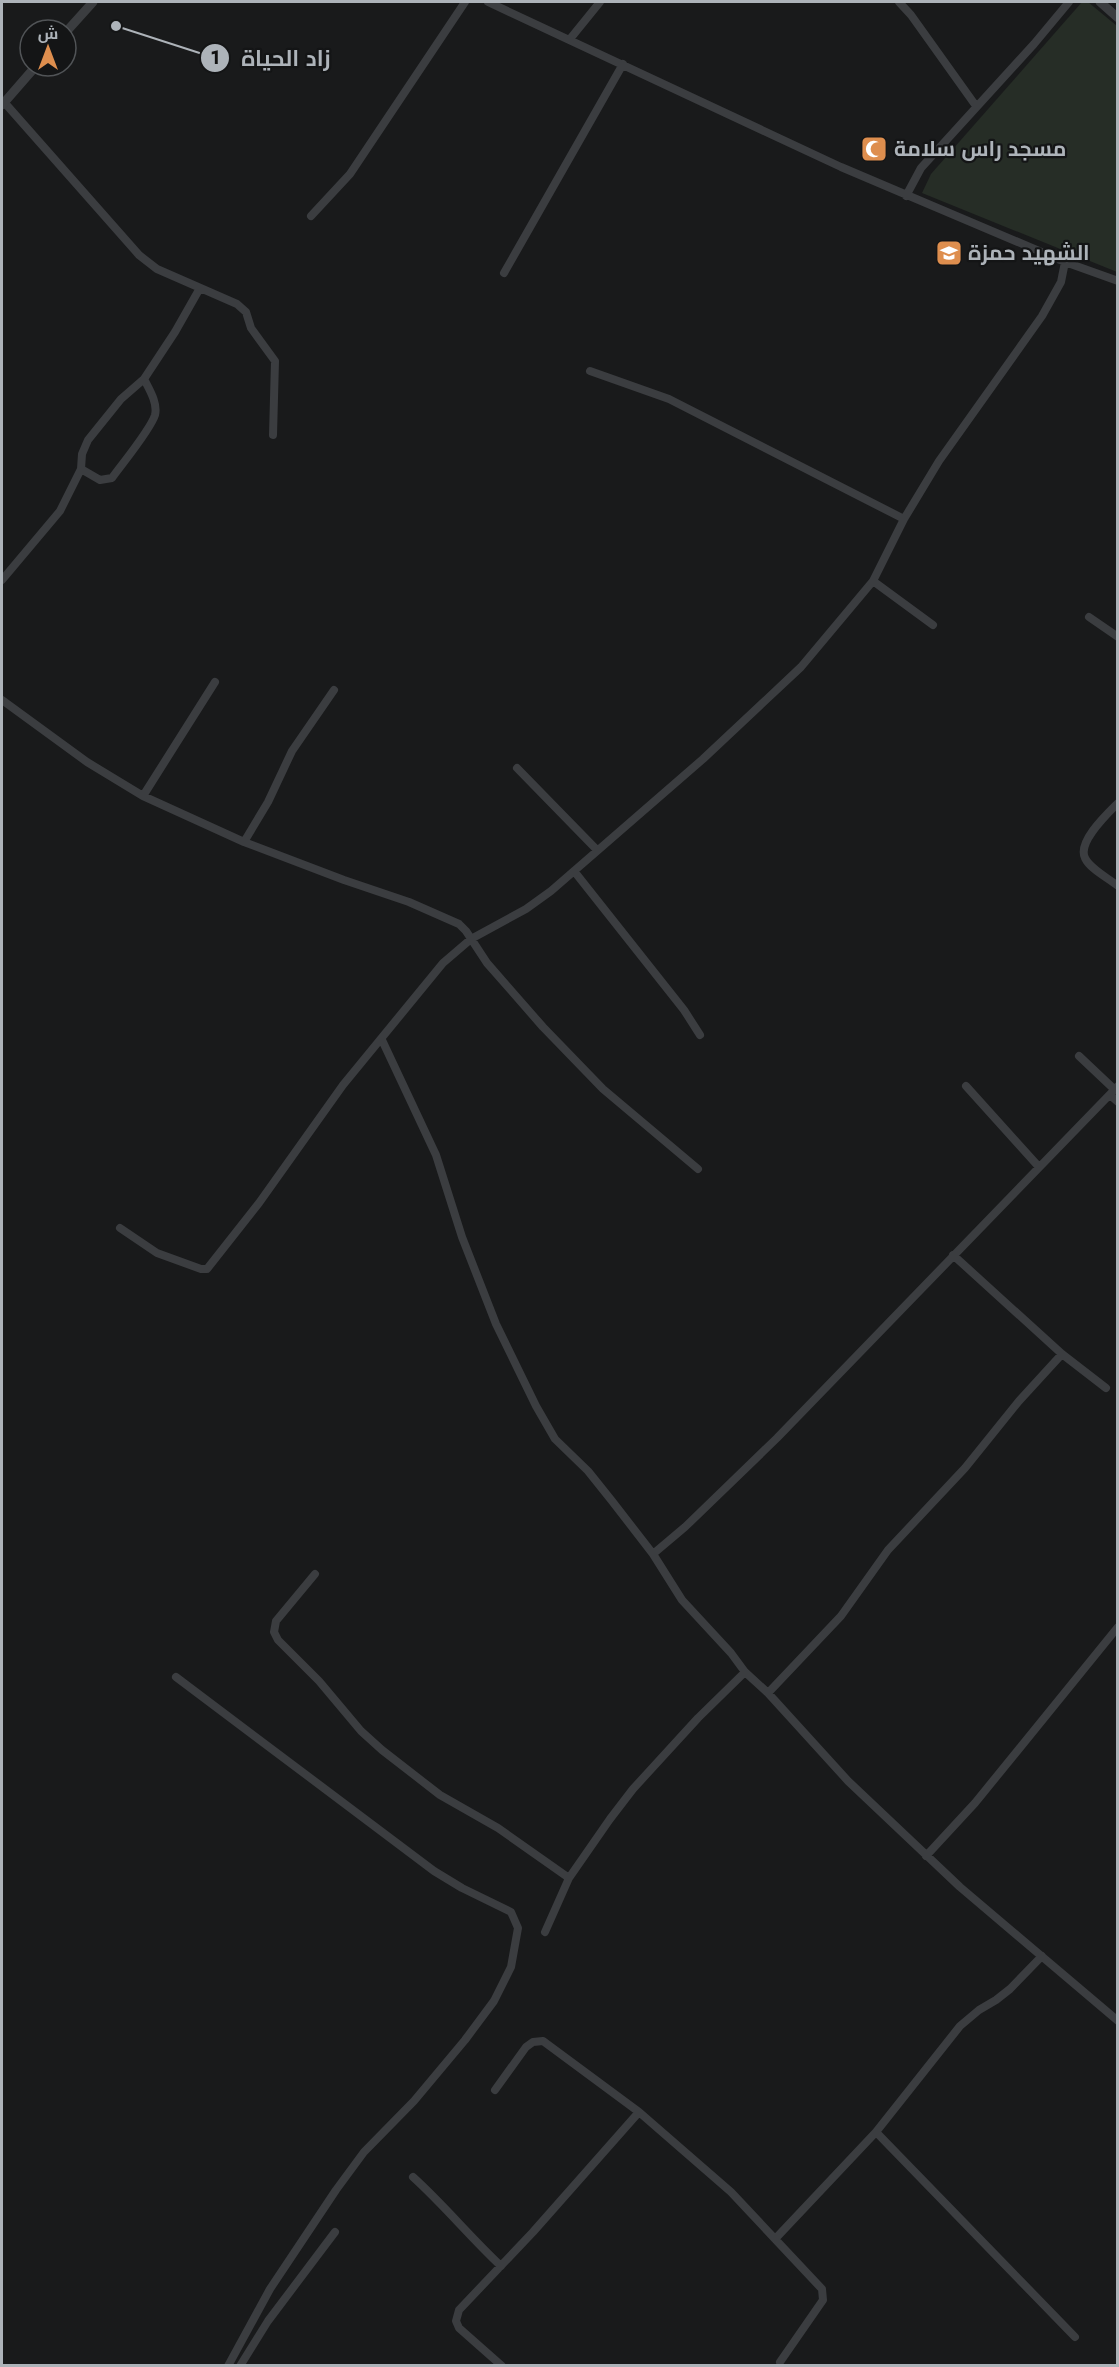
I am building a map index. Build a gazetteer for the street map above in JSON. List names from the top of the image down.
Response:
{
  "places": {
    "other": ["زاد الحياة"],
    "mosque": ["مسجد راس سلامة"],
    "school or university": ["الشهيد حمزة"]
  },
  "north": "top"
}
